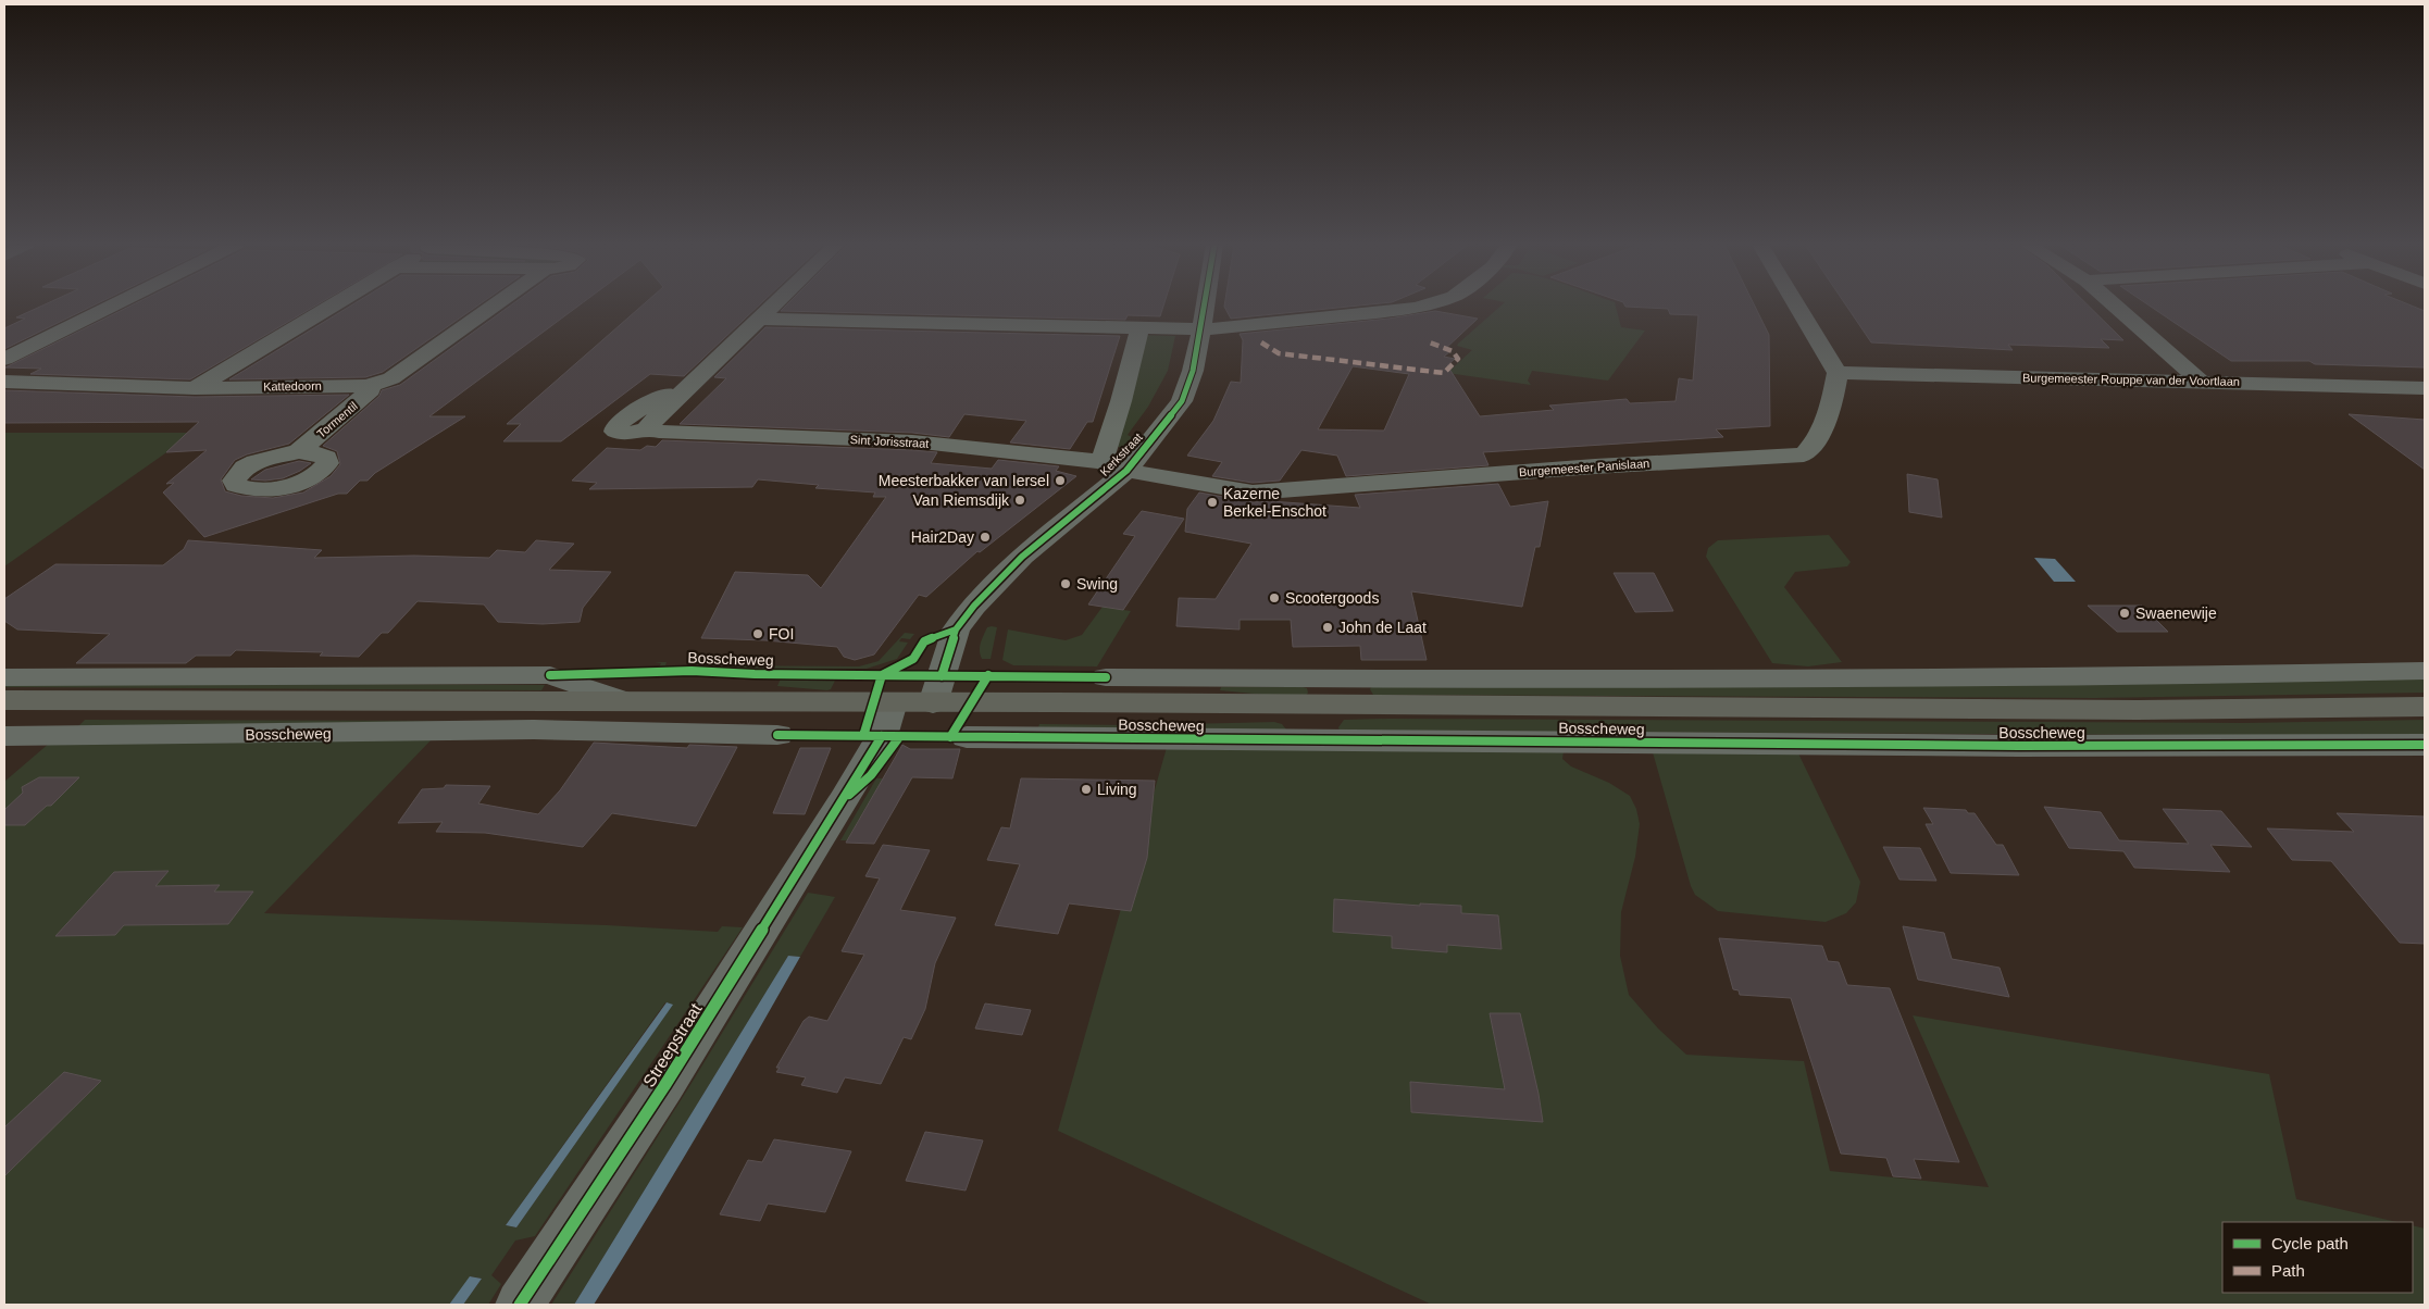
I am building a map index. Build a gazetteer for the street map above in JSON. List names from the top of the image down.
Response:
{
  "streets": {
    "main road": ["Bosscheweg"],
    "street": [
      "Burgemeester Rouppe van der Voortlaan",
      "Kattedoorn",
      "Tormentil",
      "Sint Jorisstraat",
      "Kerkstraat",
      "Burgemeester Panislaan",
      "Streepstraat"
    ]
  },
  "crossings": [
    ["Burgemeester Rouppe van der Voortlaan", "Burgemeester Panislaan"],
    ["Kattedoorn", "Tormentil"],
    ["Sint Jorisstraat", "Kerkstraat"],
    ["Sint Jorisstraat", "Burgemeester Panislaan"],
    ["Kerkstraat", "Burgemeester Panislaan"],
    ["Kerkstraat", "Bosscheweg"],
    ["Bosscheweg", "Streepstraat"]
  ],
  "places": [
    "Meesterbakker van Iersel",
    "Van Riemsdijk",
    "Kazerne Berkel-Enschot",
    "Hair2Day",
    "Swing",
    "Scootergoods",
    "Swaenewije",
    "John de Laat",
    "FOI",
    "Living"
  ],
  "legend": ["Cycle path", "Path"]
}
